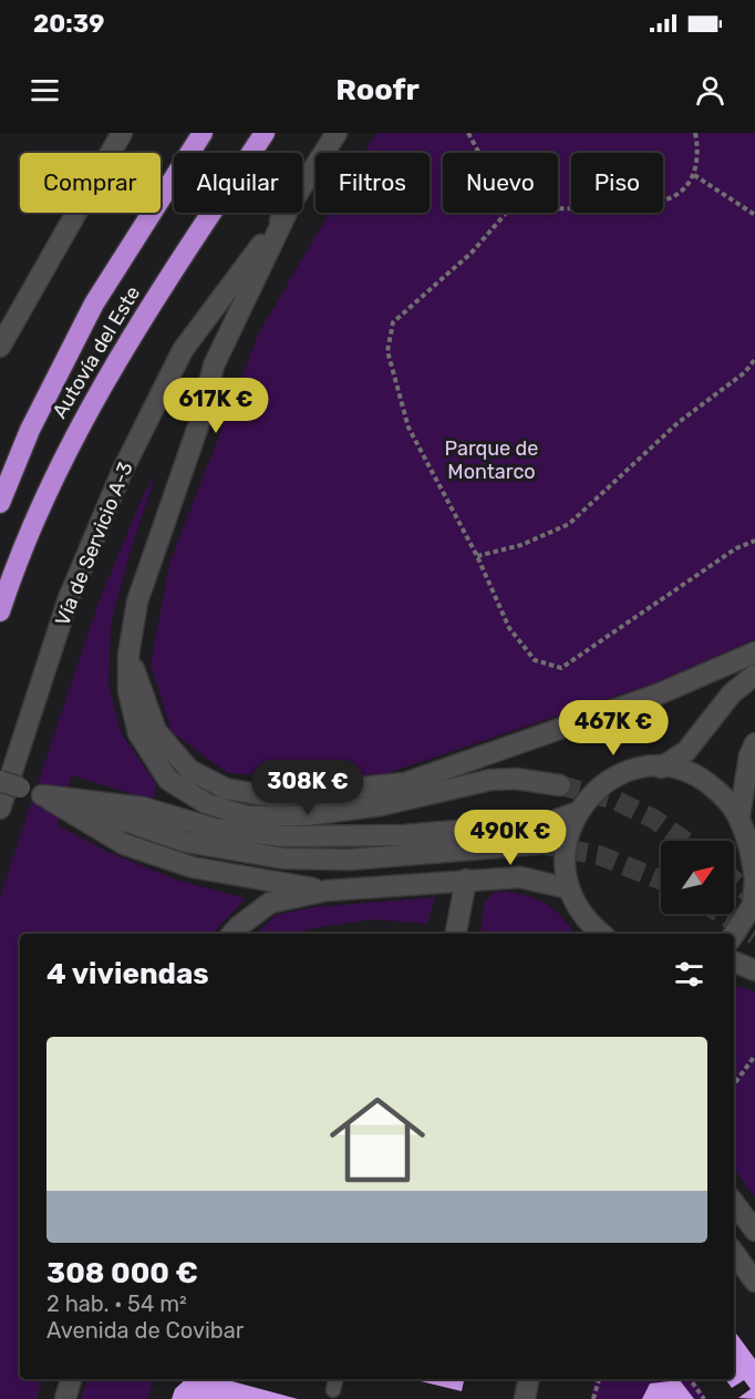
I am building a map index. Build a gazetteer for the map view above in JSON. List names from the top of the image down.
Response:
{
  "streets": {
    "highway": ["Autovía del Este"],
    "main road": ["Vía de Servicio A-3"]
  },
  "parks": ["Parque de Montarco"],
  "north": "top right",
  "page": {
    "status": "20:39",
    "header": "Roofr",
    "chip": [
      "Comprar",
      "Alquilar",
      "Filtros",
      "Nuevo",
      "Piso"
    ],
    "price": [
      "617K €",
      "467K €",
      "308K €",
      "490K €"
    ],
    "heading": "4 viviendas",
    "list": [
      {
        "name": "308 000 €",
        "note": "2 hab. · 54 m² · Avenida de Covibar"
      }
    ]
  }
}
